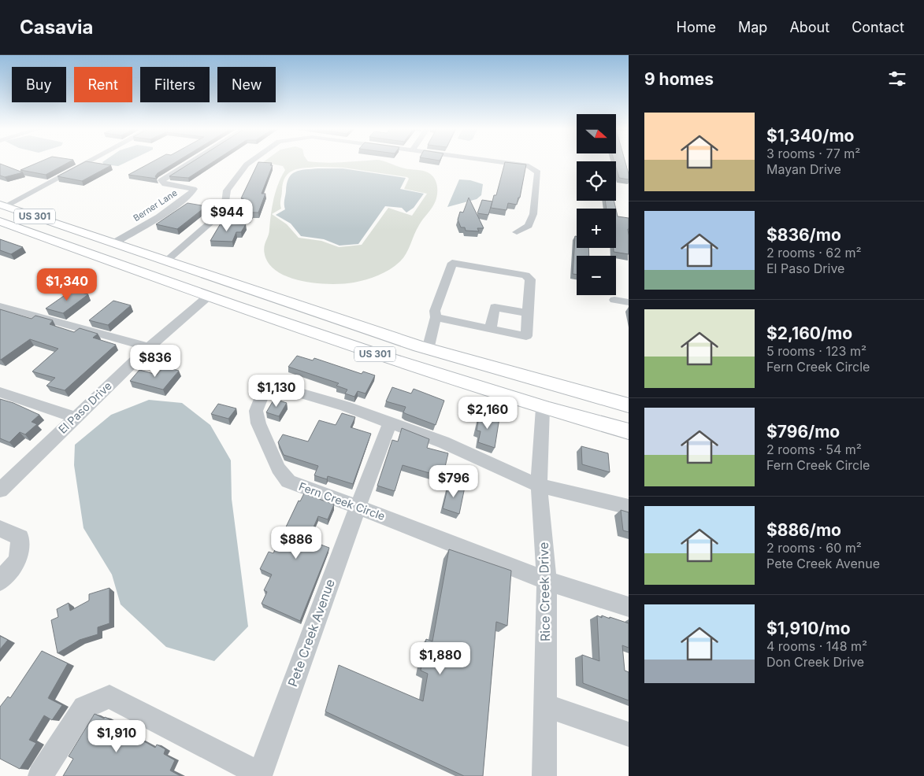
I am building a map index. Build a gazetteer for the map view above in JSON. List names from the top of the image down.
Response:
{
  "streets": {
    "main road": ["US 301"],
    "street": [
      "Berner Lane",
      "El Paso Drive",
      "Fern Creek Circle",
      "Rice Creek Drive",
      "Pete Creek Avenue"
    ]
  },
  "crossings": [
    ["Berner Lane", "US 301"],
    ["US 301", "El Paso Drive"],
    ["US 301", "Rice Creek Drive"],
    ["Fern Creek Circle", "Rice Creek Drive"],
    ["Fern Creek Circle", "Pete Creek Avenue"]
  ],
  "north": "right",
  "page": {
    "header": "Casavia",
    "nav": [
      "Home",
      "Map",
      "About",
      "Contact"
    ],
    "heading": "9 homes",
    "chip": [
      "Buy",
      "Rent",
      "Filters",
      "New"
    ],
    "list": [
      {
        "name": "$1,340/mo",
        "note": "3 rooms · 77 m² · Mayan Drive"
      },
      {
        "name": "$836/mo",
        "note": "2 rooms · 62 m² · El Paso Drive"
      },
      {
        "name": "$2,160/mo",
        "note": "5 rooms · 123 m² · Fern Creek Circle"
      },
      {
        "name": "$796/mo",
        "note": "2 rooms · 54 m² · Fern Creek Circle"
      },
      {
        "name": "$886/mo",
        "note": "2 rooms · 60 m² · Pete Creek Avenue"
      },
      {
        "name": "$1,910/mo",
        "note": "4 rooms · 148 m² · Don Creek Drive"
      }
    ],
    "map_buttons": ["+", "−"],
    "price": [
      "$944",
      "$1,340",
      "$836",
      "$1,130",
      "$2,160",
      "$796",
      "$886",
      "$1,880",
      "$1,910"
    ]
  }
}
